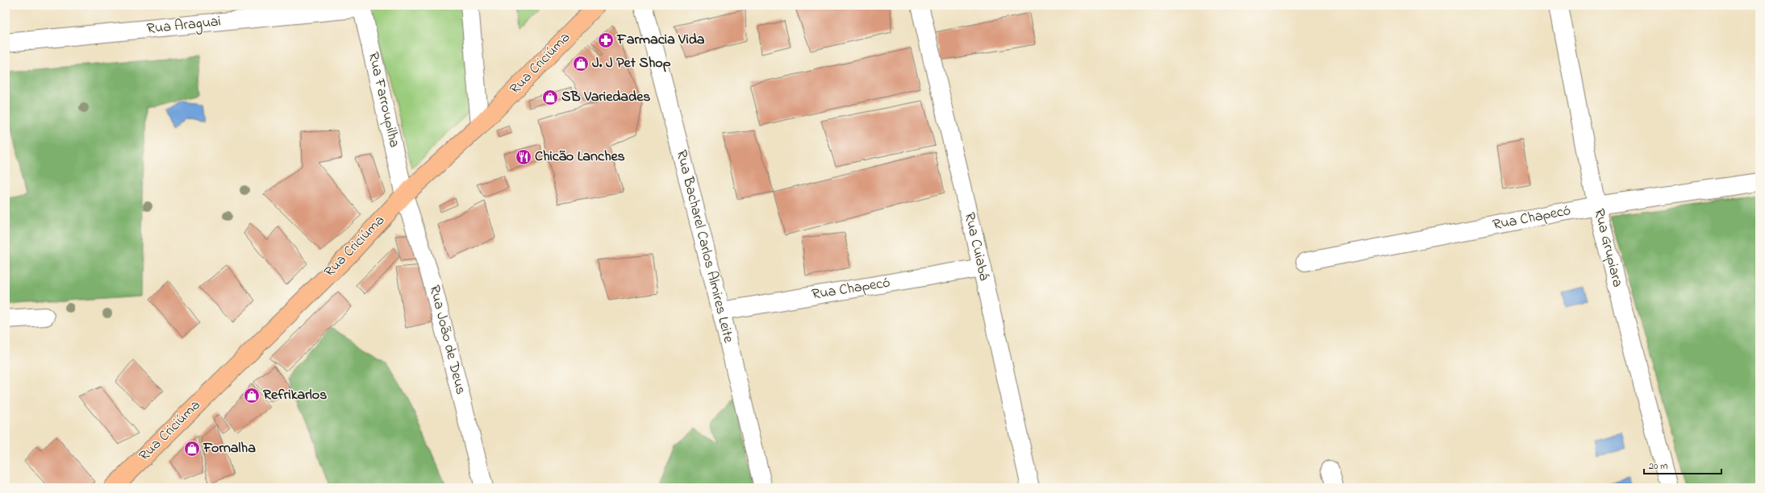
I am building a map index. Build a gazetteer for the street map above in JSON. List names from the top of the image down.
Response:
{
  "streets": {
    "main road": ["Rua Criciúma"],
    "street": [
      "Rua Araguai",
      "Rua Farroupilha",
      "Rua Chapecó",
      "Rua Bacharel Carlos Almires Leite",
      "Rua Cuiabá",
      "Rua Grupiara",
      "Rua João de Deus"
    ]
  },
  "crossings": [
    ["Rua Araguai", "Rua Farroupilha"],
    ["Rua Criciúma", "Rua Farroupilha"],
    ["Rua Criciúma", "Rua João de Deus"],
    ["Rua Farroupilha", "Rua João de Deus"],
    ["Rua Chapecó", "Rua Bacharel Carlos Almires Leite"],
    ["Rua Chapecó", "Rua Cuiabá"],
    ["Rua Chapecó", "Rua Grupiara"]
  ],
  "places": {
    "pharmacy": ["Farmacia Vida"],
    "shop": [
      "J. J Pet Shop",
      "SB Variedades",
      "Refrikarlos",
      "Fornalha"
    ],
    "restaurant": ["Chicão Lanches"]
  },
  "scale_bar": "20 m"
}
